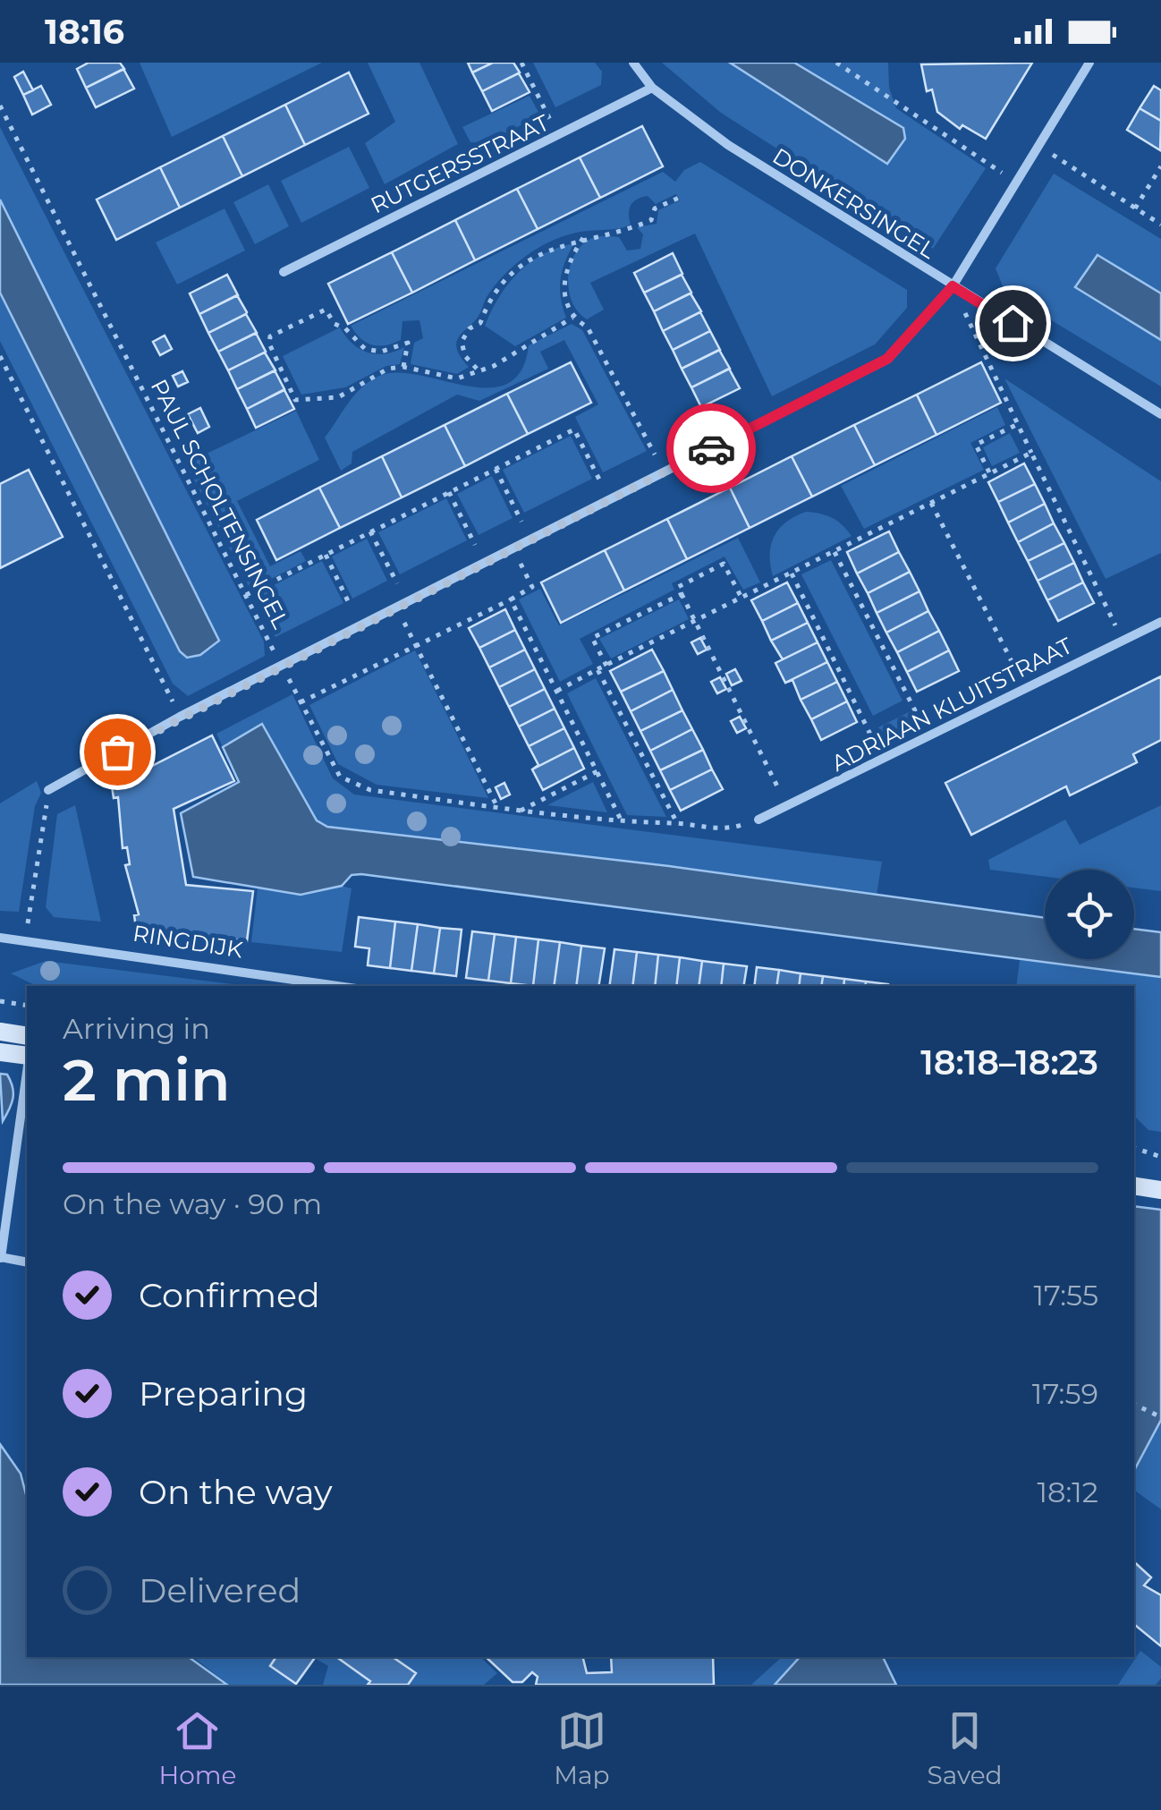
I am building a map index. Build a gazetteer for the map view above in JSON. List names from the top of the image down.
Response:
{
  "streets": {
    "street": [
      "RUTGERSSTRAAT",
      "DONKERSINGEL",
      "ADRIAAN KLUITSTRAAT",
      "RINGDIJK"
    ],
    "path": ["PAUL SCHOLTENSINGEL"]
  },
  "crossings": [
    ["RUTGERSSTRAAT", "DONKERSINGEL"],
    ["PAUL SCHOLTENSINGEL", "ADRIAAN KLUITSTRAAT"]
  ],
  "page": {
    "status": "18:16",
    "heading": ["2 min", "Arriving in", "18:18–18:23"],
    "bar": "On the way · 90 m",
    "list": [
      ["Confirmed", "17:55"],
      ["Preparing", "17:59"],
      ["On the way", "18:12"],
      "Delivered"
    ],
    "tabs": ["Home", "Map", "Saved"]
  }
}
